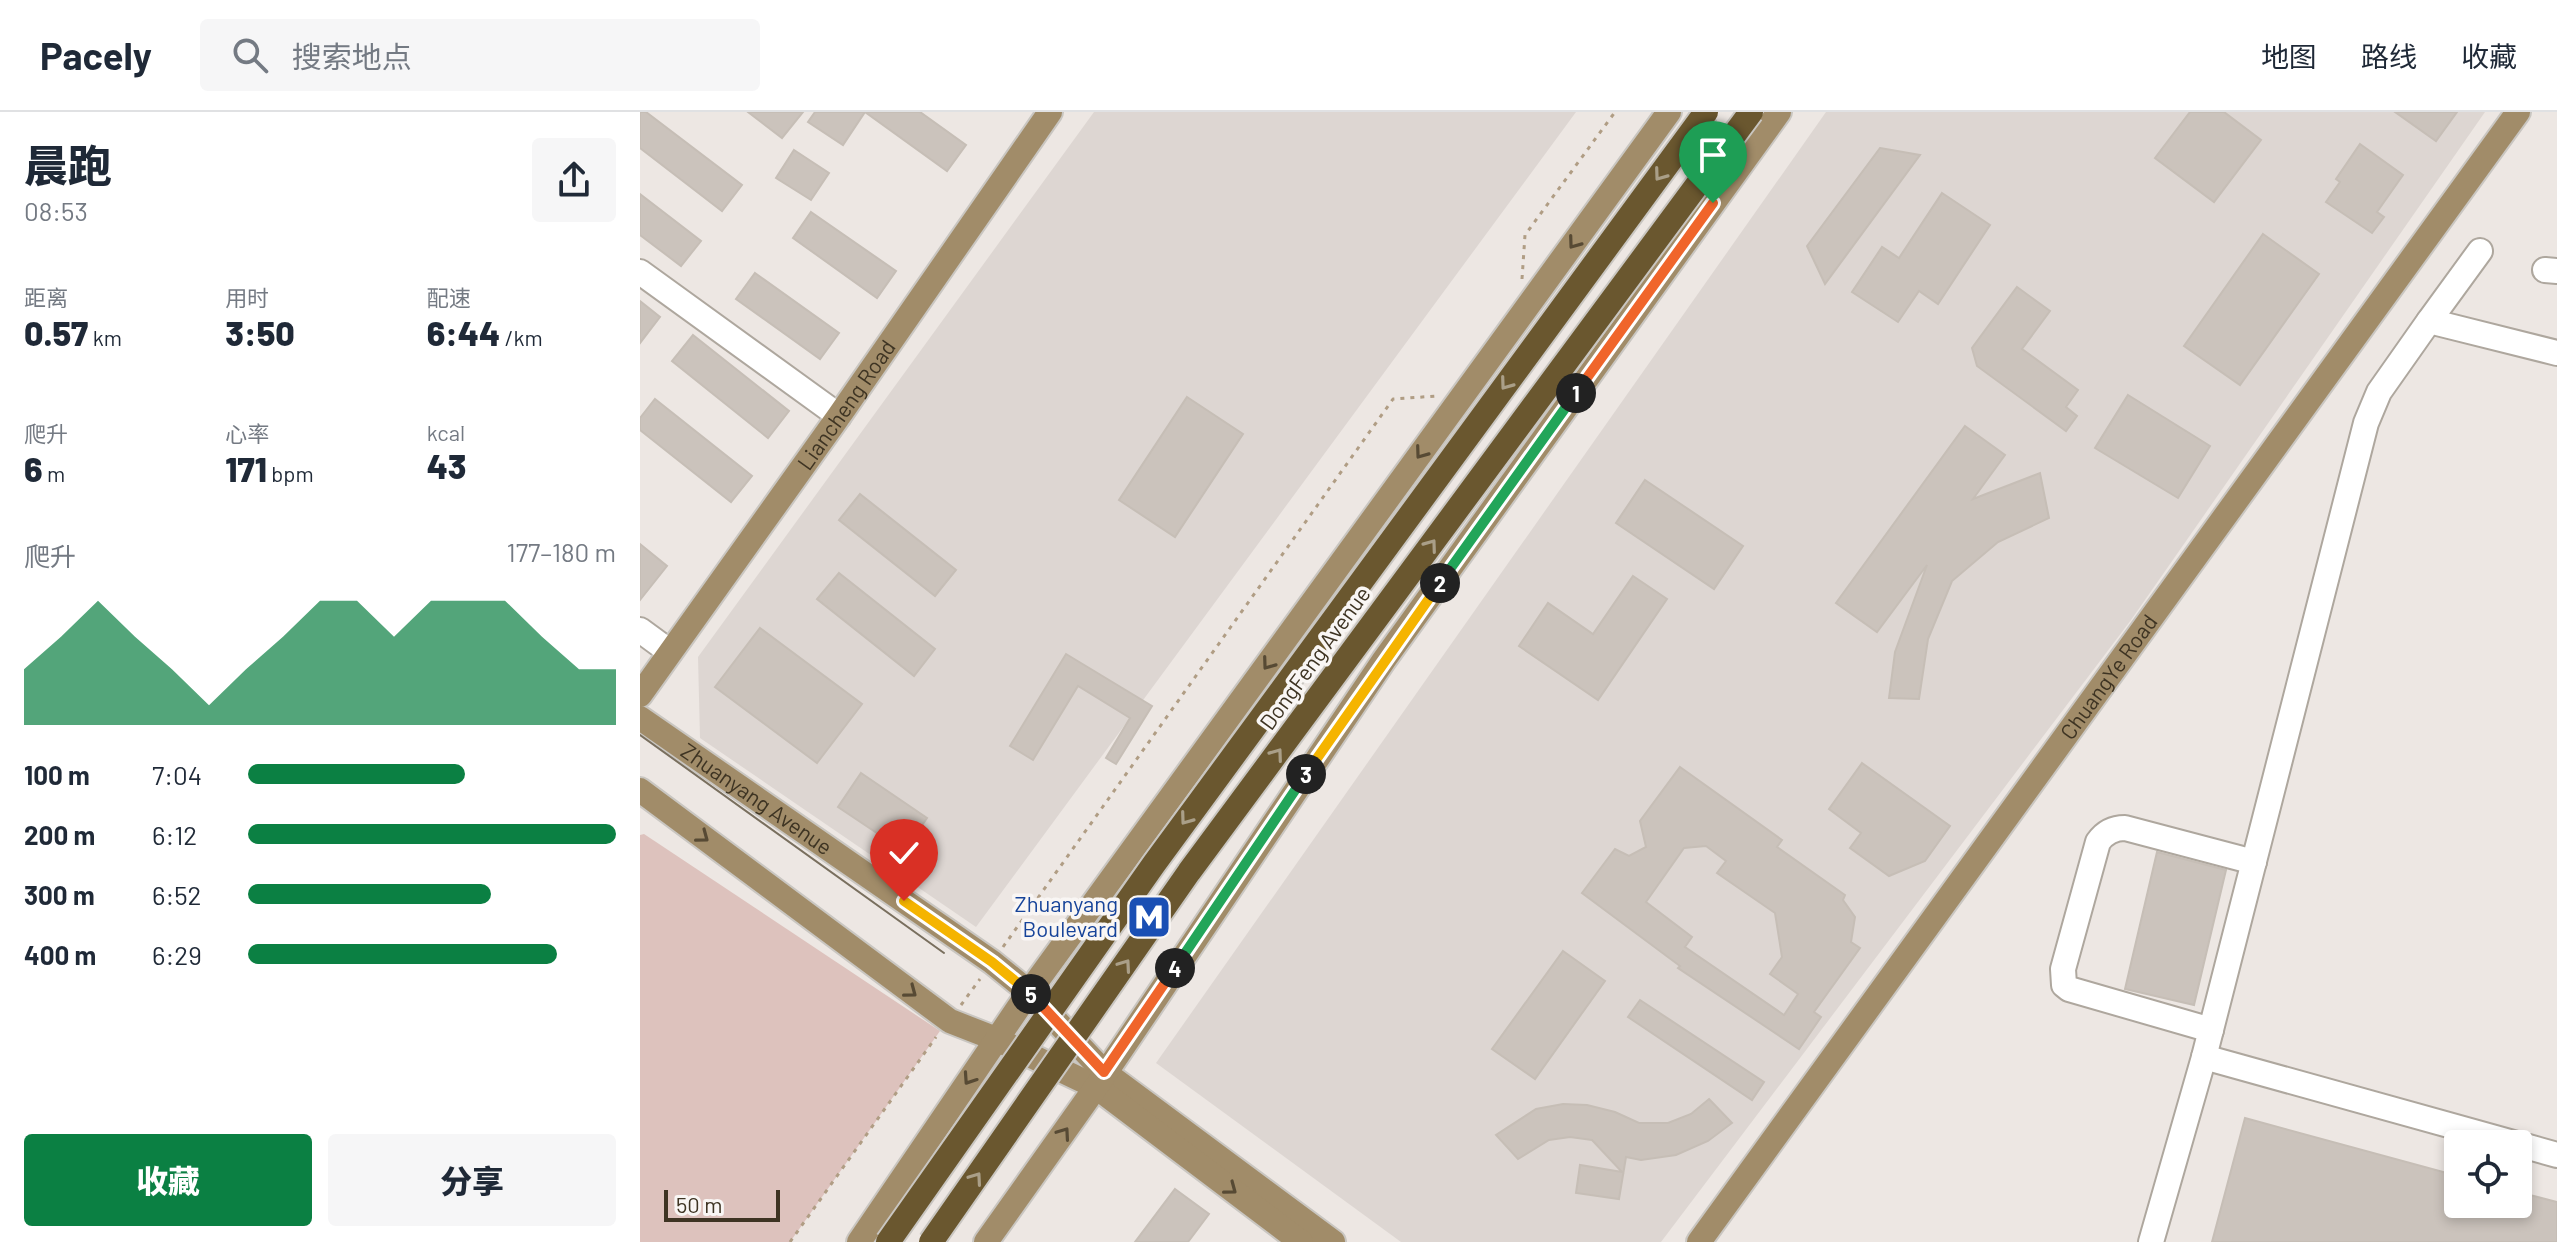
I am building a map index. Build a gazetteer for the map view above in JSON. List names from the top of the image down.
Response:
{
  "streets": {
    "highway": ["DongFeng Avenue"],
    "main road": ["Liancheng Road", "ChuangYe Road", "Zhuanyang Avenue"]
  },
  "places": {
    "metro station": ["Zhuanyang Boulevard"]
  },
  "scale_bar": "50 m",
  "page": {
    "header": "Pacely",
    "search": "搜索地点",
    "nav": ["地图", "路线", "收藏"],
    "heading": ["晨跑", "08:53"],
    "stats": [
      ["距离", "0.57 km"],
      ["用时", "3:50"],
      ["配速", "6:44 /km"],
      ["爬升", "6 m"],
      ["心率", "171 bpm"],
      ["kcal", "43"]
    ],
    "pins": [
      "1",
      "2",
      "3",
      "4",
      "5"
    ],
    "chart": ["爬升", "177–180 m"],
    "list": [
      {
        "name": "100 m",
        "note": "7:04"
      },
      {
        "name": "200 m",
        "note": "6:12"
      },
      {
        "name": "300 m",
        "note": "6:52"
      },
      {
        "name": "400 m",
        "note": "6:29"
      }
    ],
    "buttons": ["收藏", "分享"],
    "scale": "50 m"
  }
}
